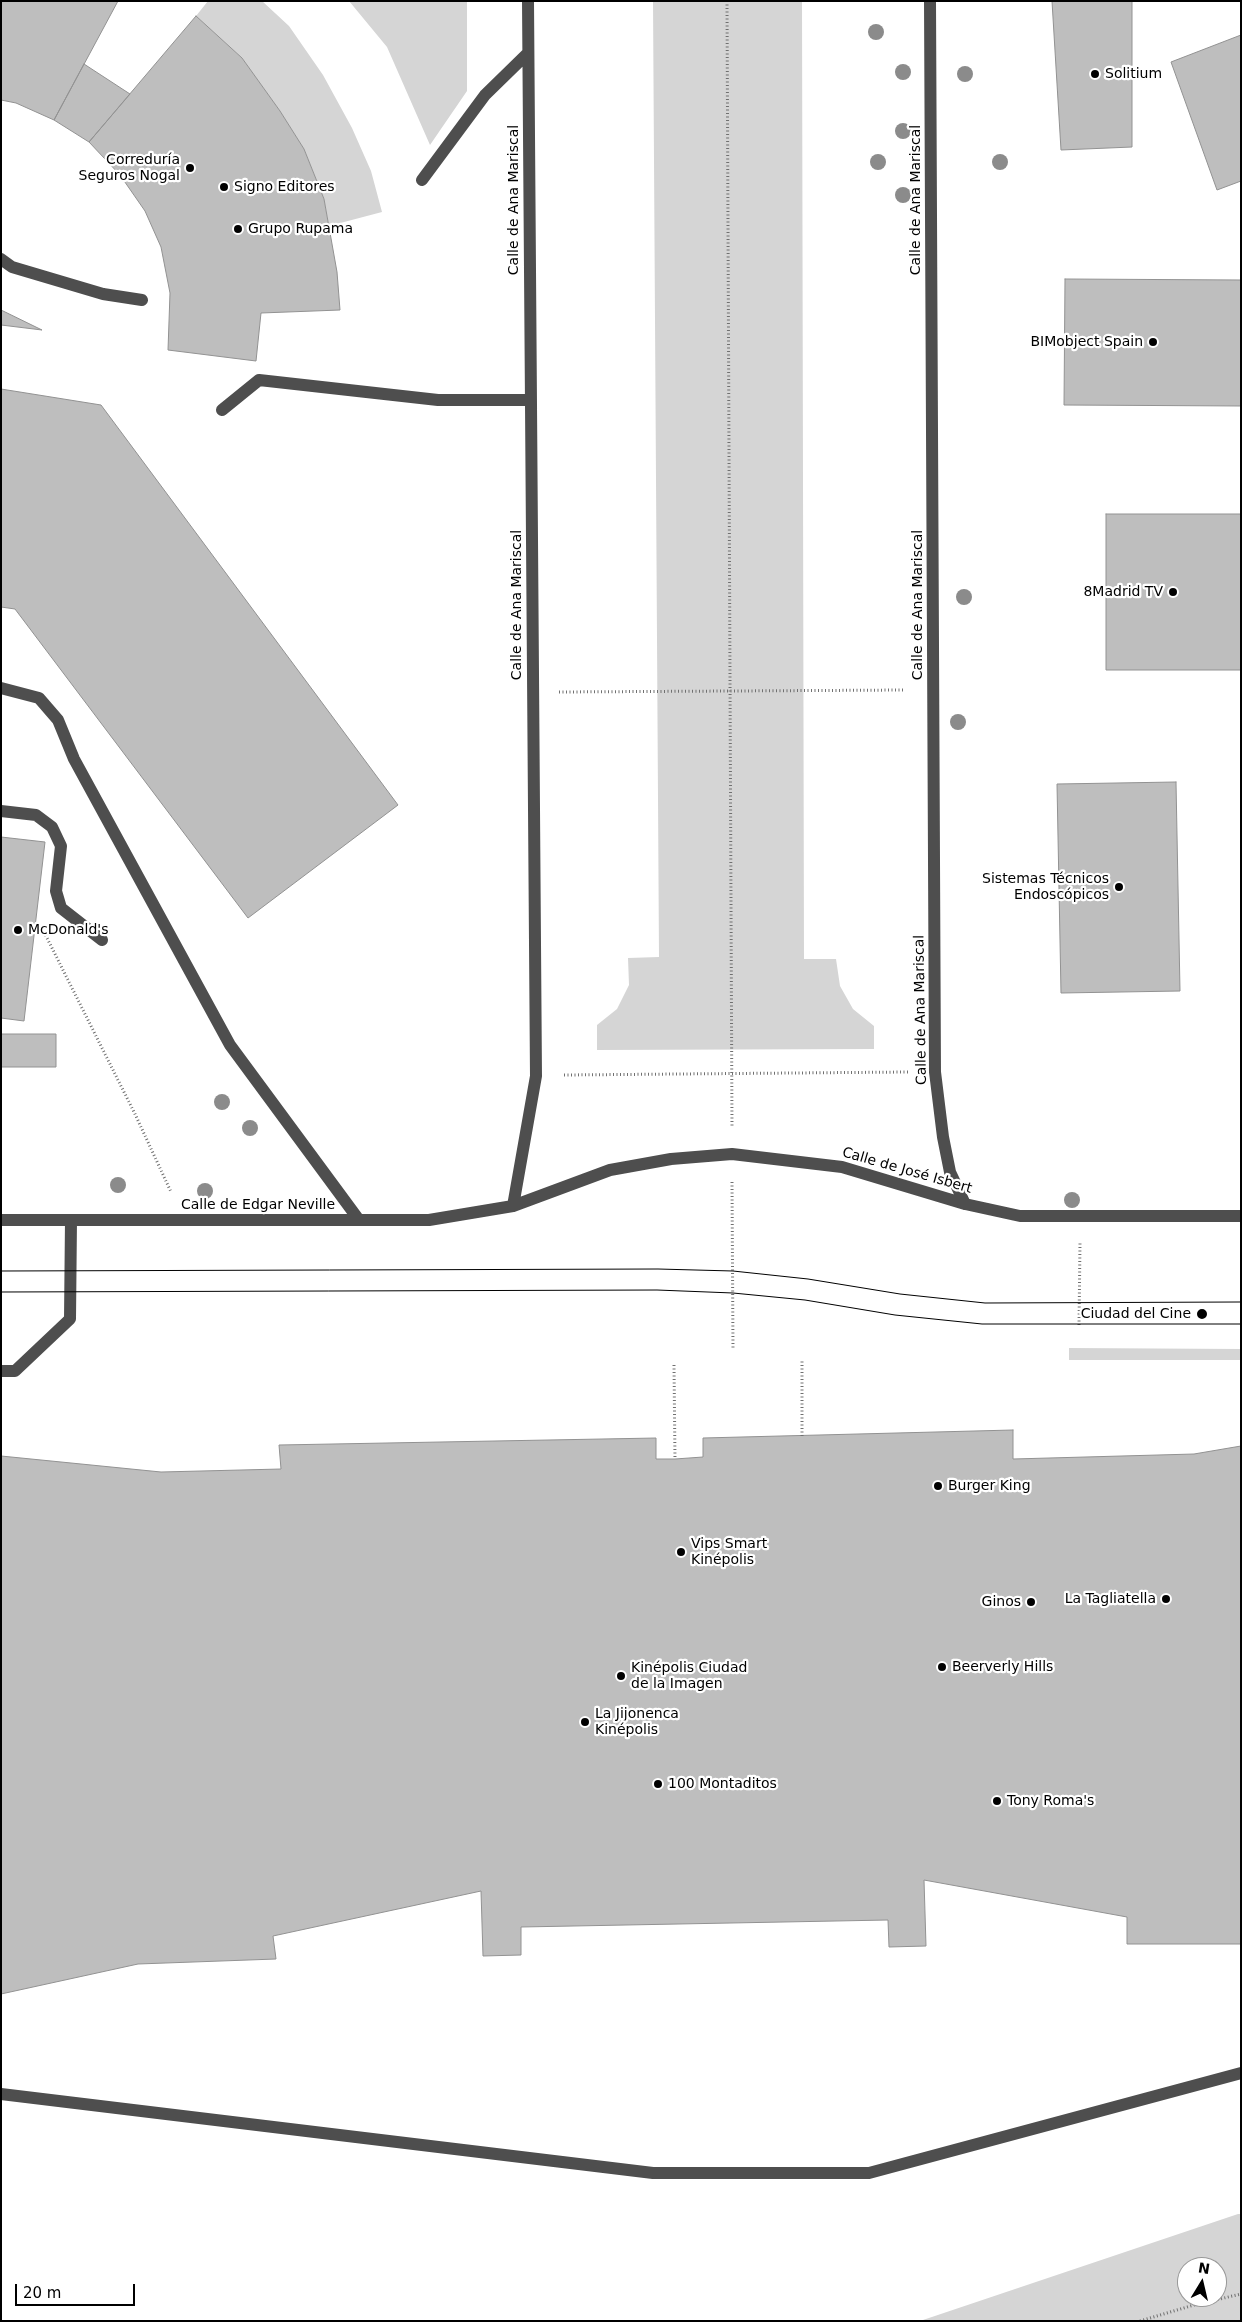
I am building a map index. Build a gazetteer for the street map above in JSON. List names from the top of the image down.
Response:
{
  "streets": {
    "street": ["Calle de Ana Mariscal", "Calle de José Isbert", "Calle de Edgar Neville"]
  },
  "crossings": [
    ["Calle de Ana Mariscal", "Calle de José Isbert"],
    ["Calle de Ana Mariscal", "Calle de Edgar Neville"],
    ["Calle de José Isbert", "Calle de Edgar Neville"]
  ],
  "places": [
    "Solitium",
    "Correduría Seguros Nogal",
    "Signo Editores",
    "Grupo Rupama",
    "BIMobject Spain",
    "8Madrid TV",
    "Sistemas Técnicos Endoscópicos",
    "McDonald's",
    "Ciudad del Cine",
    "Burger King",
    "Vips Smart Kinépolis",
    "La Tagliatella",
    "Ginos",
    "Beerverly Hills",
    "Kinépolis Ciudad de la Imagen",
    "La Jijonenca Kinépolis",
    "100 Montaditos",
    "Tony Roma's"
  ],
  "scale_bar": "20 m",
  "north": "top"
}
